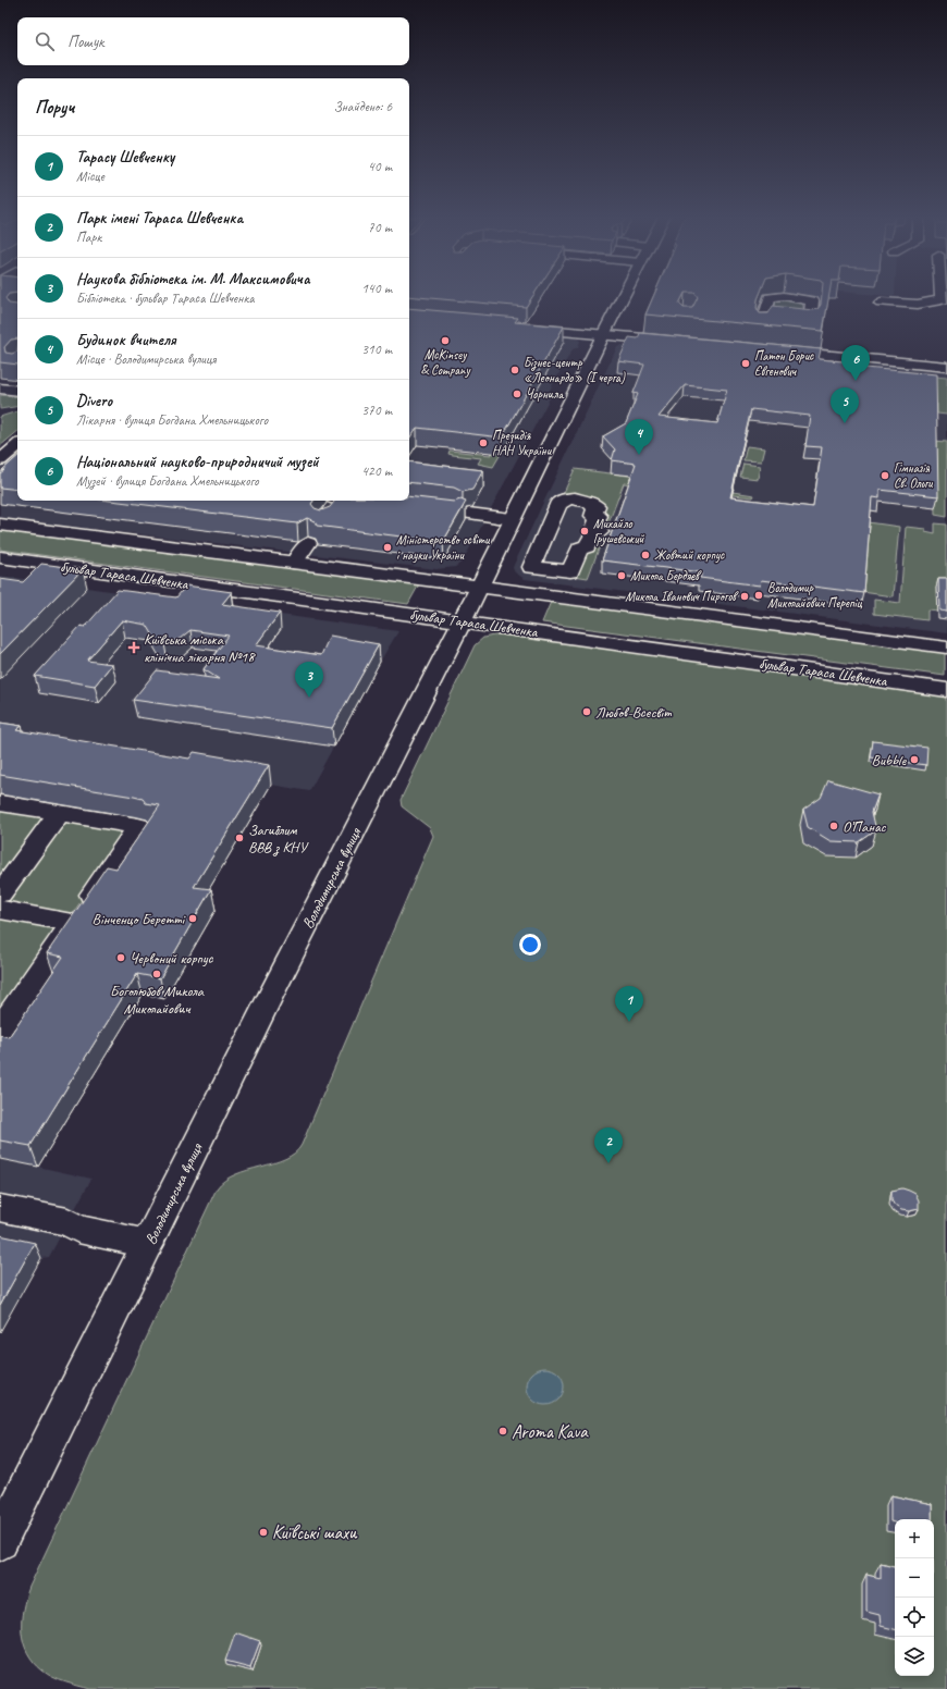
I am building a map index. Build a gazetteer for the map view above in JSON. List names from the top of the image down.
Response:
{
  "streets": {
    "main road": ["бульвар Тараса Шевченка", "Володимирська вулиця"]
  },
  "crossings": [
    ["бульвар Тараса Шевченка", "Володимирська вулиця"]
  ],
  "places": {
    "other": [
      "McKinsey & Company",
      "Патон Борис Євгенович",
      "Бізнес-центр «Леонардо» (I черга)",
      "Чорнила",
      "Президія НАН України",
      "Гімназія Св. Ольги",
      "Михайло Грушевський",
      "Міністерство освіти і науки України",
      "Жовтий корпус",
      "Микола Бердяєв",
      "Володимир Миколайович Перепіц",
      "Микола Іванович Пирогов",
      "Любов-Всесвіт",
      "Bubble",
      "О’Панас",
      "Загиблим ВВВ з КНУ",
      "Вінченцо Беретті",
      "Червоний корпус",
      "Боголюбов Микола Миколайович",
      "Aroma Kava",
      "Київські шахи"
    ],
    "health": ["Київська міська клінічна лікарня №18"]
  },
  "page": {
    "search": "Пошук",
    "heading": ["Поруч", "Знайдено: 6"],
    "list": [
      {
        "mark": "1",
        "name": "Тарасу Шевченку",
        "note": "Місце",
        "value": "40 m"
      },
      {
        "mark": "2",
        "name": "Парк імені Тараса Шевченка",
        "note": "Парк",
        "value": "70 m"
      },
      {
        "mark": "3",
        "name": "Наукова бібліотека ім. М. Максимовича",
        "note": "Бібліотека · бульвар Тараса Шевченка",
        "value": "140 m"
      },
      {
        "mark": "4",
        "name": "Будинок вчителя",
        "note": "Місце · Володимирська вулиця",
        "value": "310 m"
      },
      {
        "mark": "5",
        "name": "Divero",
        "note": "Лікарня · вулиця Богдана Хмельницького",
        "value": "370 m"
      },
      {
        "mark": "6",
        "name": "Національний науково-природничий музей",
        "note": "Музей · вулиця Богдана Хмельницького",
        "value": "420 m"
      }
    ],
    "pins": [
      "6",
      "5",
      "4",
      "3",
      "1",
      "2"
    ],
    "map_buttons": ["+", "−"]
  }
}
